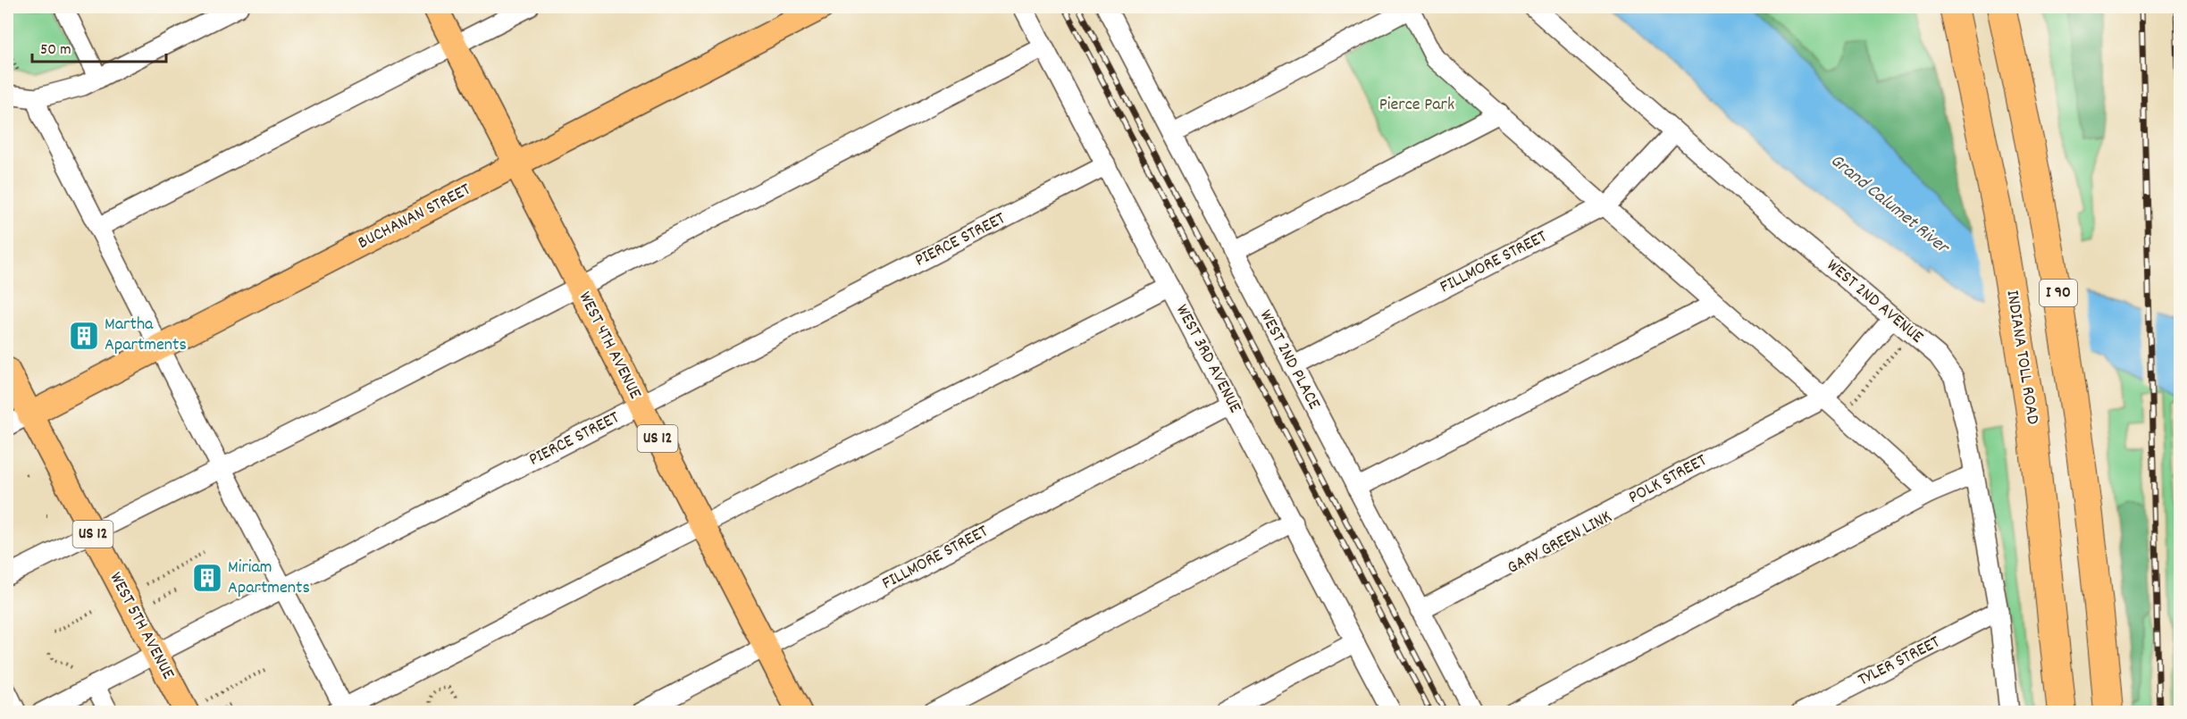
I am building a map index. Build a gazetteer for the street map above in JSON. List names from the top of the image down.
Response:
{
  "streets": {
    "highway": ["I 90", "INDIANA TOLL ROAD"],
    "main road": [
      "BUCHANAN STREET",
      "WEST 4TH AVENUE",
      "US 12",
      "WEST 5TH AVENUE"
    ],
    "street": [
      "PIERCE STREET",
      "FILLMORE STREET",
      "WEST 2ND AVENUE",
      "WEST 3RD AVENUE",
      "WEST 2ND PLACE",
      "POLK STREET",
      "TYLER STREET"
    ]
  },
  "crossings": [
    ["BUCHANAN STREET", "WEST 4TH AVENUE"],
    ["BUCHANAN STREET", "WEST 5TH AVENUE"],
    ["PIERCE STREET", "WEST 4TH AVENUE"],
    ["PIERCE STREET", "WEST 3RD AVENUE"],
    ["PIERCE STREET", "WEST 5TH AVENUE"],
    ["FILLMORE STREET", "WEST 2ND AVENUE"],
    ["FILLMORE STREET", "WEST 4TH AVENUE"],
    ["FILLMORE STREET", "WEST 3RD AVENUE"],
    ["FILLMORE STREET", "WEST 2ND PLACE"],
    ["WEST 2ND AVENUE", "POLK STREET"],
    ["WEST 2ND AVENUE", "TYLER STREET"],
    ["WEST 2ND PLACE", "POLK STREET"]
  ],
  "water": ["Grand Calumet River"],
  "parks": ["Pierce Park"],
  "places": {
    "building": ["Martha Apartments", "Miriam Apartments"]
  },
  "scale_bar": "50 m"
}
